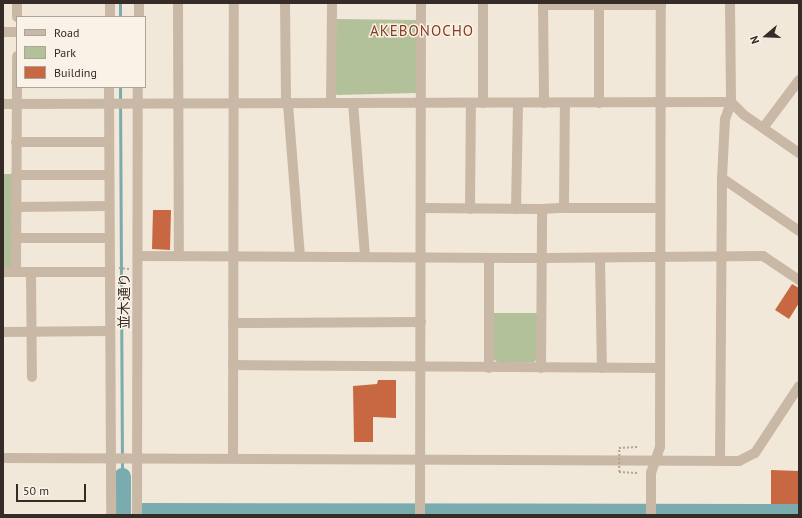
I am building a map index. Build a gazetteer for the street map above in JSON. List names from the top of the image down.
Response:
{
  "streets": {
    "street": ["並木通り"]
  },
  "districts": ["AKEBONOCHO"],
  "legend": ["Road", "Park", "Building"],
  "scale_bar": "50 m",
  "north": "left"
}
